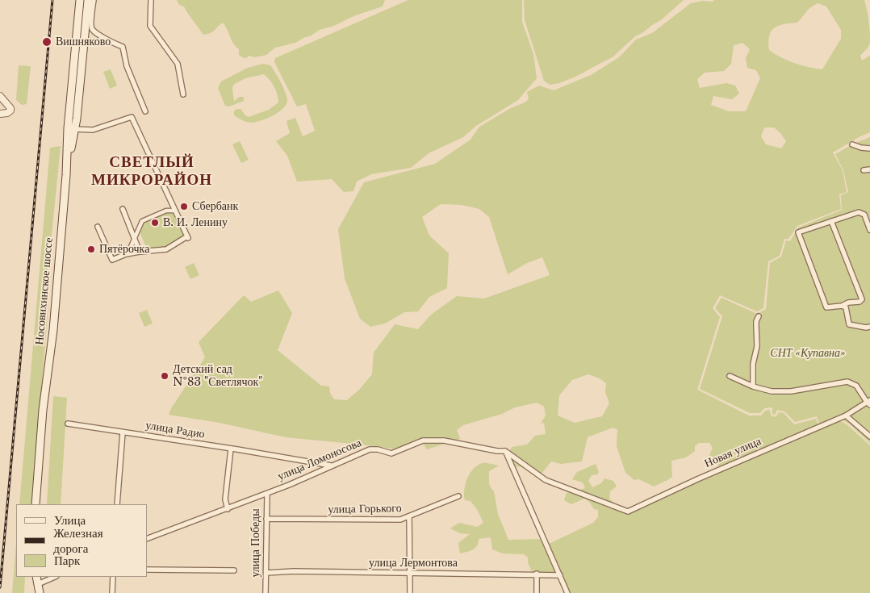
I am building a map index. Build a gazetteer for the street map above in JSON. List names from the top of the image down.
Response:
{
  "streets": {
    "main road": ["Носовихинское шоссе"],
    "street": [
      "улица Радио",
      "Новая улица",
      "улица Ломоносова",
      "улица Горького",
      "улица Победы",
      "улица Лермонтова"
    ]
  },
  "crossings": [
    ["улица Радио", "улица Ломоносова"],
    ["Новая улица", "улица Ломоносова"],
    ["улица Ломоносова", "улица Победы"],
    ["улица Горького", "улица Победы"],
    ["улица Победы", "улица Лермонтова"]
  ],
  "districts": ["СВЕТЛЫЙ МИКРОРАЙОН"],
  "parks": ["СНТ «Купавна»"],
  "places": [
    "Вишняково",
    "Сбербанк",
    "В. И. Ленину",
    "Пятёрочка",
    "Детский сад №83 \"Светлячок\""
  ],
  "legend": ["Улица", "Железная дорога", "Парк"]
}
